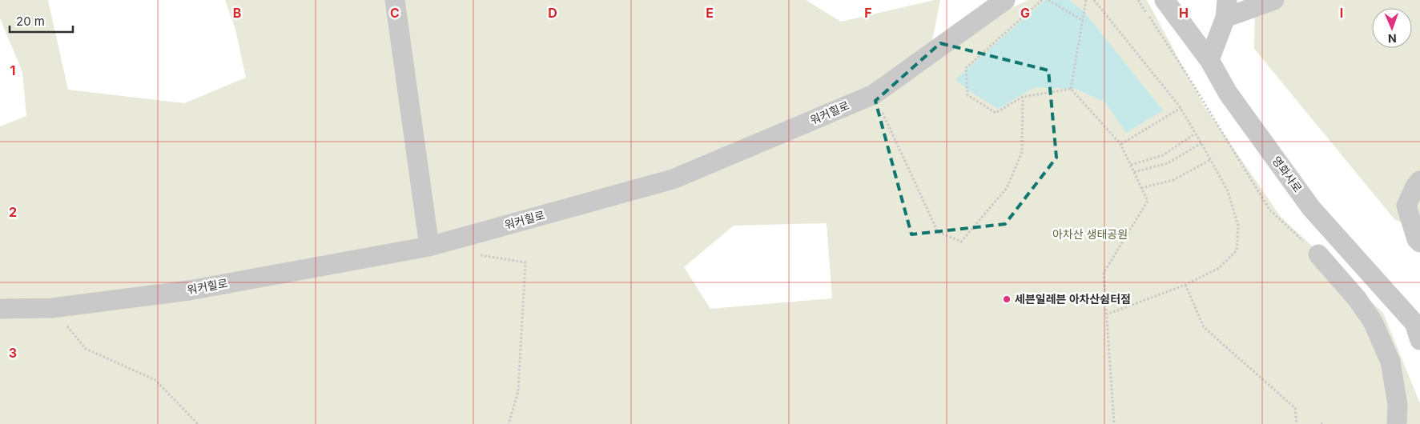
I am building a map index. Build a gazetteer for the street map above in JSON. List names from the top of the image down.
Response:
{
  "streets": {
    "street": ["워커힐로", "영화사로"]
  },
  "parks": ["아차산 생태공원"],
  "places": ["세븐일레븐 아차산쉼터점"],
  "scale_bar": "20 m",
  "north": "bottom",
  "grid": {
    "columns": [
      "B",
      "C",
      "D",
      "E",
      "F",
      "G",
      "H",
      "I"
    ],
    "rows": ["1", "2", "3"]
  }
}
